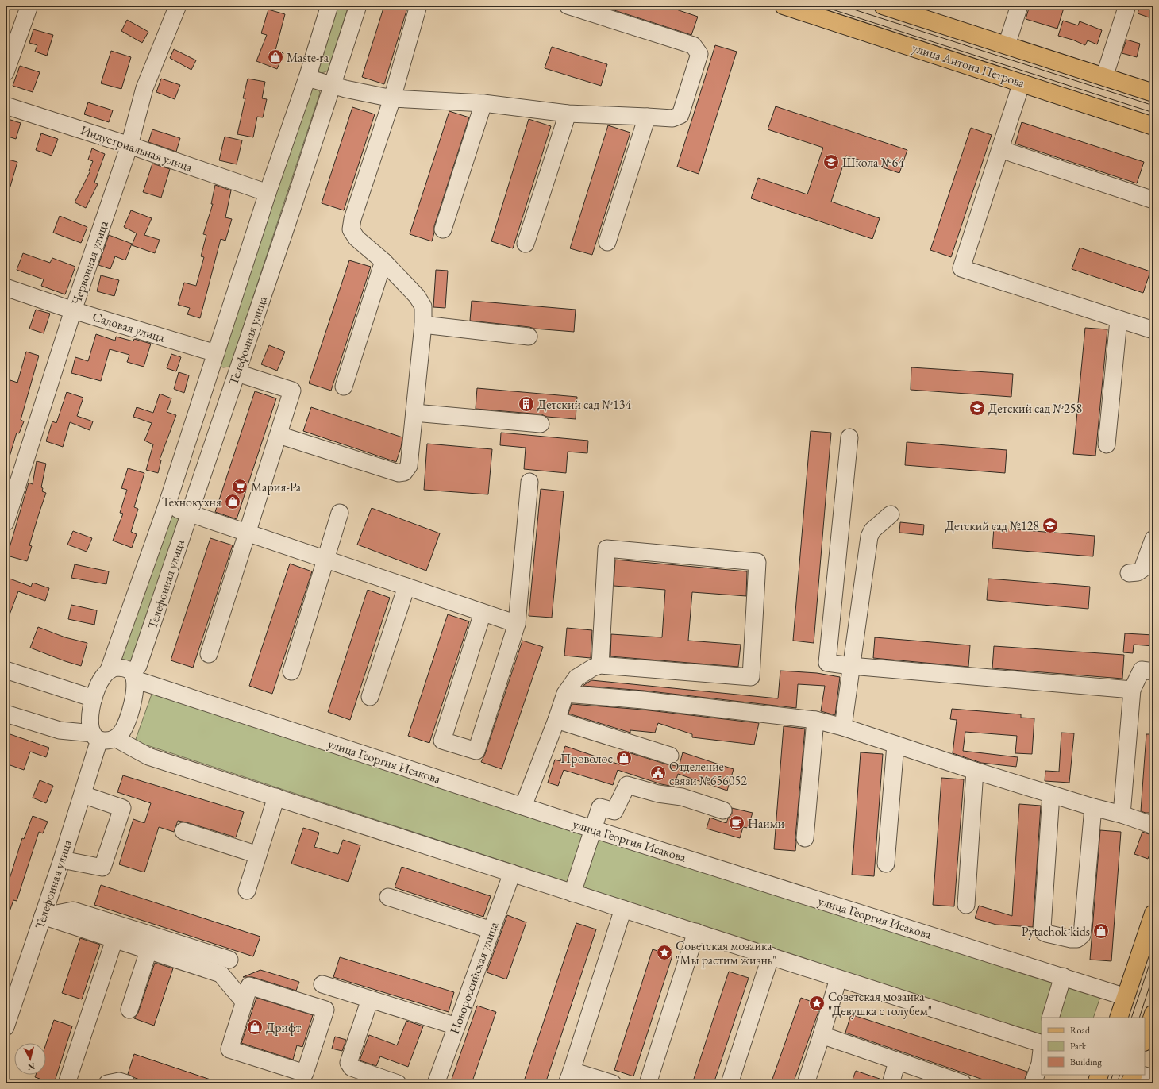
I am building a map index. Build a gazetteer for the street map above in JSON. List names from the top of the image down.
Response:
{
  "streets": {
    "main road": ["улица Антона Петрова"],
    "street": [
      "Индустриальная улица",
      "Червонная улица",
      "Садовая улица",
      "Телефонная улица",
      "улица Георгия Исакова",
      "Новороссийская улица"
    ]
  },
  "crossings": [
    ["Индустриальная улица", "Червонная улица"],
    ["Индустриальная улица", "Телефонная улица"],
    ["Червонная улица", "Садовая улица"],
    ["Садовая улица", "Телефонная улица"],
    ["Телефонная улица", "улица Георгия Исакова"]
  ],
  "places": {
    "shop": [
      "Maste-ra",
      "Технокухня",
      "Проволос",
      "Pytachok-kids",
      "Дрифт"
    ],
    "school or university": ["Школа №64", "Детский сад №258", "Детский сад №128"],
    "building": ["Детский сад №134"],
    "supermarket": ["Мария-Ра"],
    "public building": ["Отделение связи №656052"],
    "cafe": ["Наими"],
    "place": ["Советская мозаика \"Мы растим жизнь\"", "Советская мозаика \"Девушка с голубем\""]
  },
  "legend": ["Road", "Park", "Building"],
  "north": "bottom"
}
